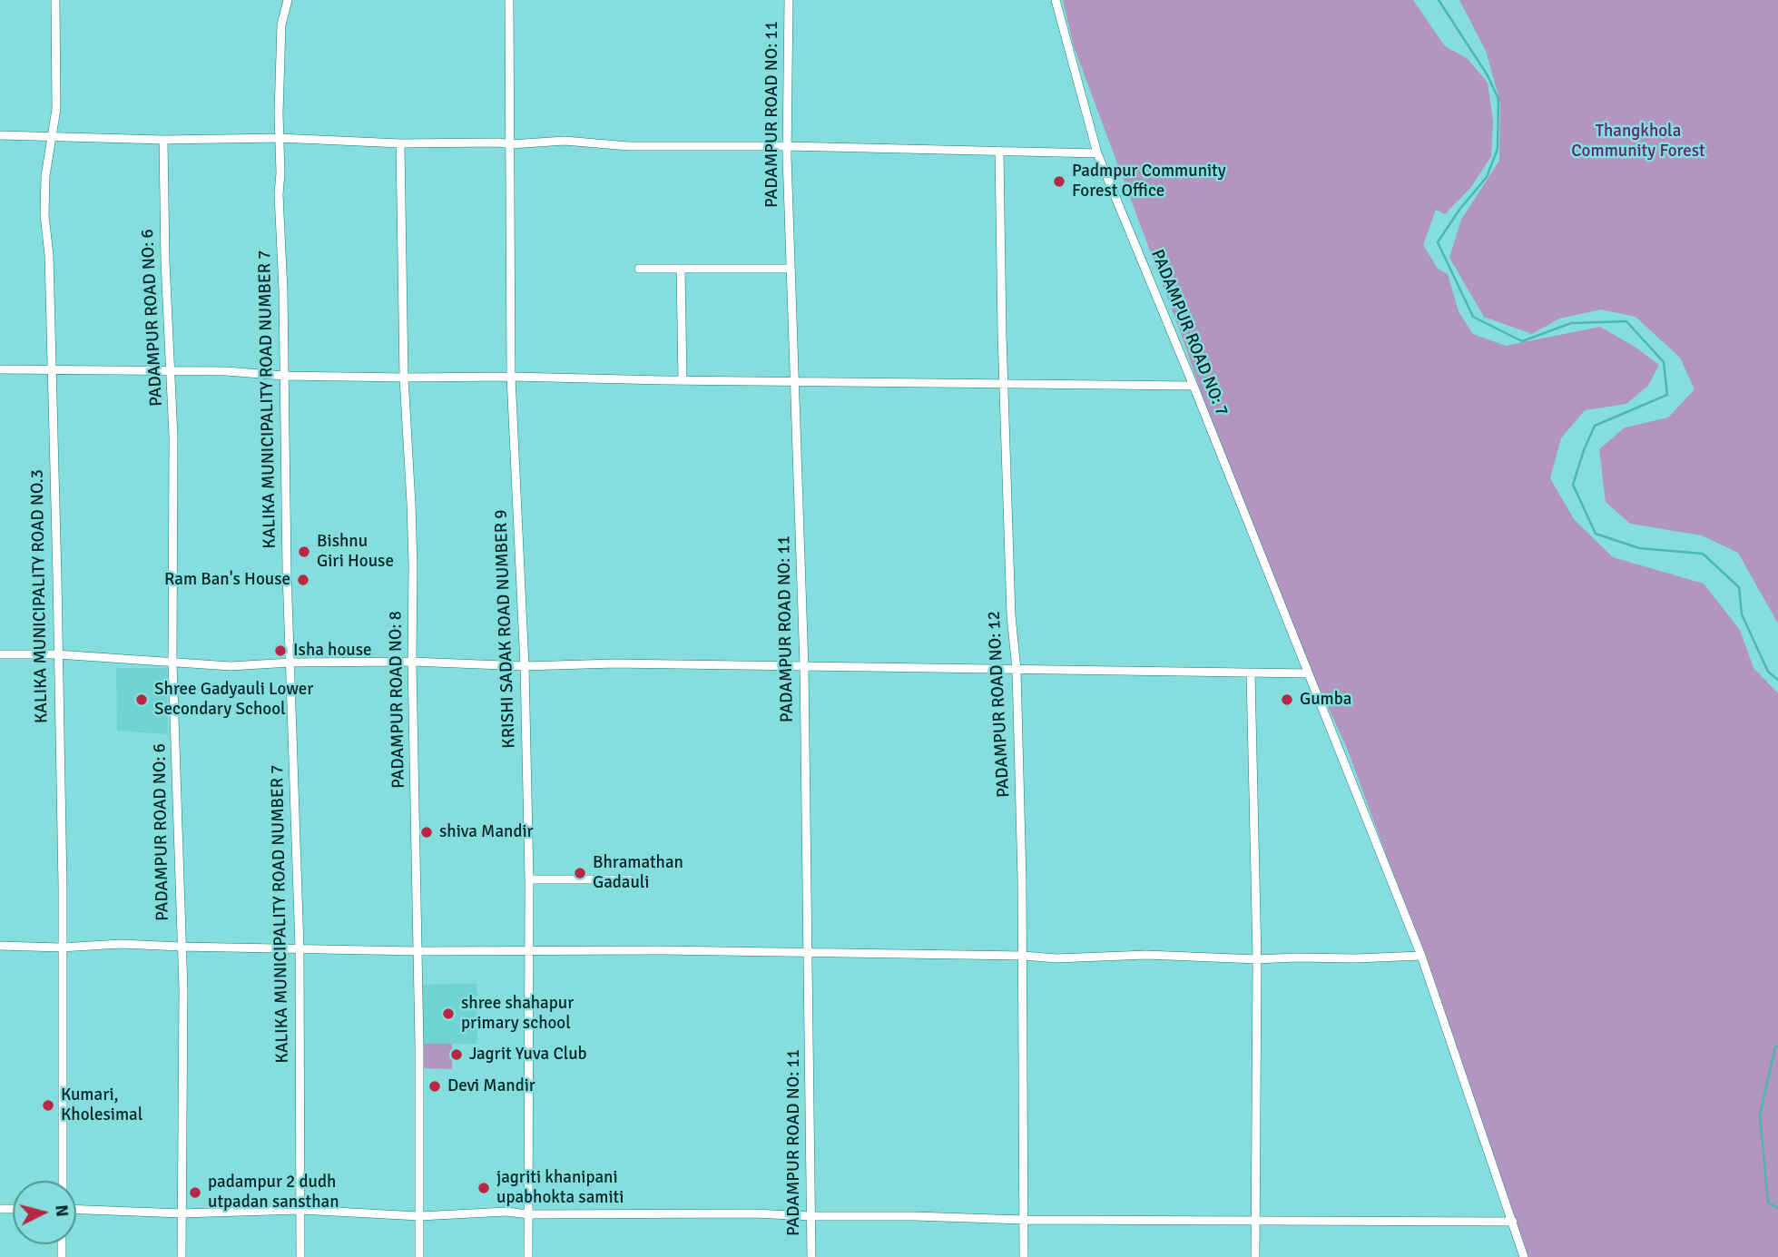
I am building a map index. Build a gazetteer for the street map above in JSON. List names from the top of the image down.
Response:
{
  "streets": {
    "street": [
      "PADAMPUR ROAD NO: 11",
      "PADAMPUR ROAD NO: 6",
      "PADAMPUR ROAD NO: 7",
      "KALIKA MUNICIPALITY ROAD NUMBER 7",
      "KALIKA MUNICIPALITY ROAD NO.3",
      "KRISHI SADAK ROAD NUMBER 9",
      "PADAMPUR ROAD NO: 8",
      "PADAMPUR ROAD NO: 12"
    ]
  },
  "parks": ["Thangkhola Community Forest"],
  "places": [
    "Padmpur Community Forest Office",
    "Bishnu Giri House",
    "Ram Ban's House",
    "Isha house",
    "Shree Gadyauli Lower Secondary School",
    "Gumba",
    "shiva Mandir",
    "Bhramathan Gadauli",
    "shree shahapur primary school",
    "Jagrit Yuva Club",
    "Devi Mandir",
    "Kumari, Kholesimal",
    "jagriti khanipani upabhokta samiti",
    "padampur 2 dudh utpadan sansthan"
  ],
  "north": "right"
}
